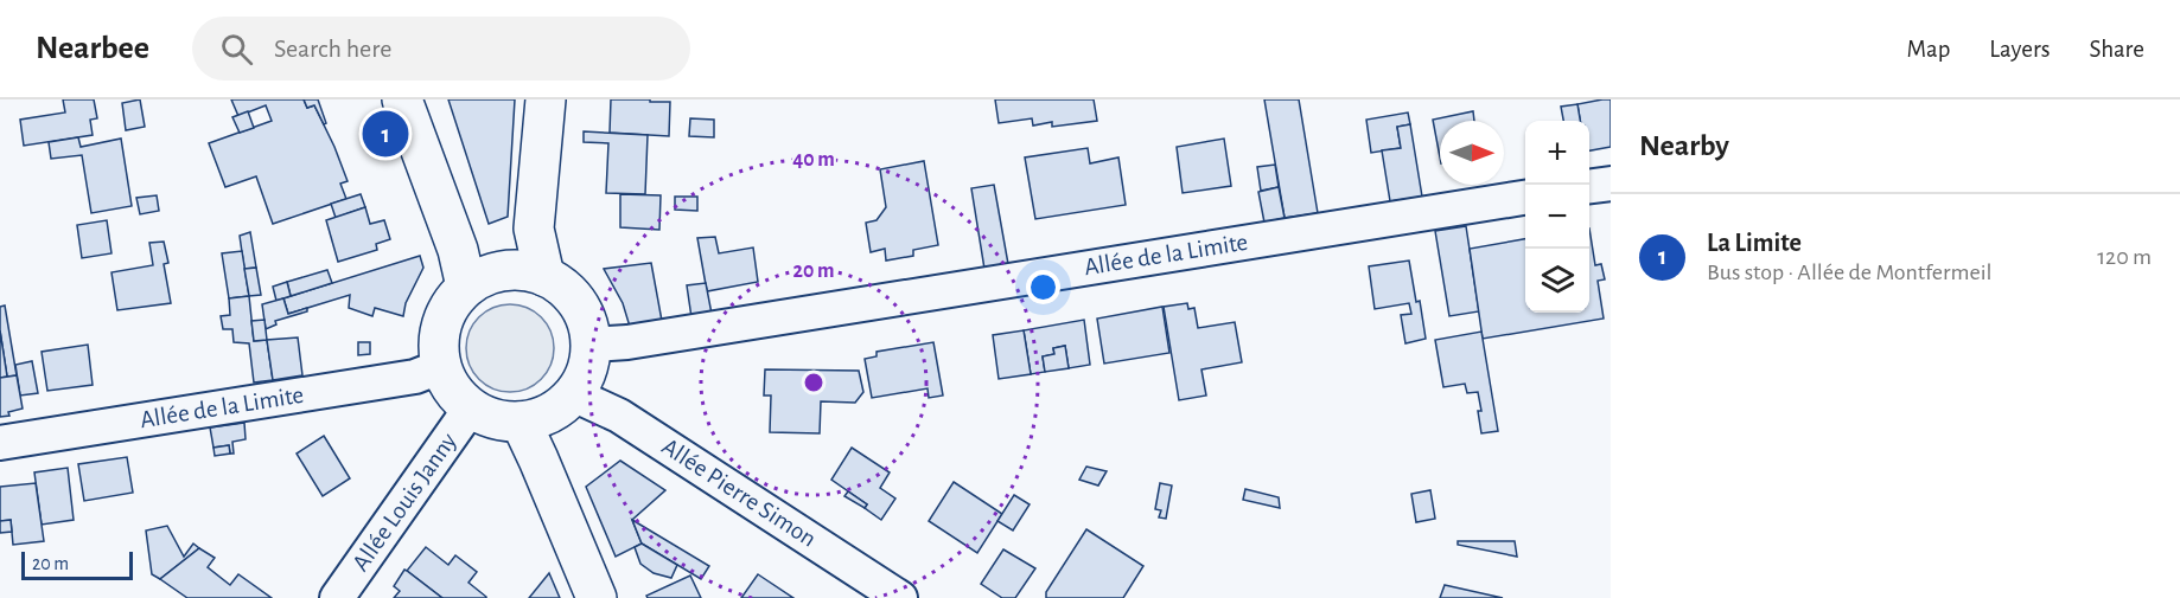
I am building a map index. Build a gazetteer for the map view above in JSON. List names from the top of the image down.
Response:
{
  "streets": {
    "street": ["Allée de la Limite", "Allée Pierre Simon", "Allée Louis Janny"]
  },
  "crossings": [
    ["Allée de la Limite", "Allée Pierre Simon"],
    ["Allée de la Limite", "Allée Louis Janny"],
    ["Allée Pierre Simon", "Allée Louis Janny"]
  ],
  "scale_bar": "20 m",
  "north": "right",
  "page": {
    "header": "Nearbee",
    "search": "Search here",
    "nav": ["Map", "Layers", "Share"],
    "heading": "Nearby",
    "pins": "1",
    "map_buttons": ["+", "−"],
    "list": [
      {
        "mark": "1",
        "name": "La Limite",
        "note": "Bus stop · Allée de Montfermeil",
        "value": "120 m"
      }
    ],
    "scale": "20 m"
  },
  "rings": ["40 m", "20 m"]
}
